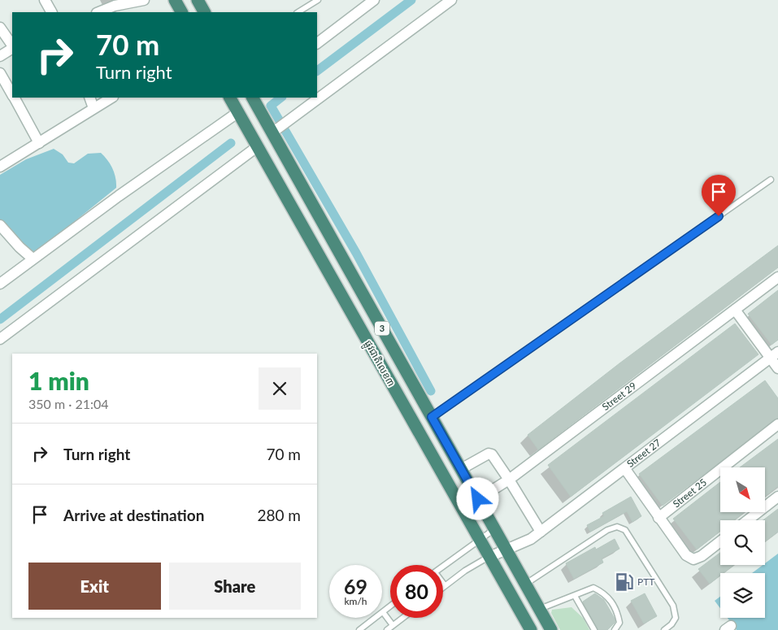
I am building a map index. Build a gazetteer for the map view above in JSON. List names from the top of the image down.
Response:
{
  "streets": {
    "highway": ["3", "ផ្លូវជាតិលេខ៣"],
    "street": ["Street 29", "Street 27", "Street 25"]
  },
  "crossings": [
    ["ផ្លូវជាតិលេខ៣", "Street 29"],
    ["ផ្លូវជាតិលេខ៣", "Street 27"]
  ],
  "places": {
    "fuel station": ["PTT"]
  },
  "north": "bottom right",
  "page": {
    "turn": ["70 m", "Turn right"],
    "heading": ["1 min", "350 m · 21:04"],
    "list": [
      {
        "name": "Turn right",
        "value": "70 m"
      },
      {
        "name": "Arrive at destination",
        "value": "280 m"
      }
    ],
    "buttons": ["Exit", "Share"],
    "speed": "69 km/h",
    "limit": "80"
  }
}
